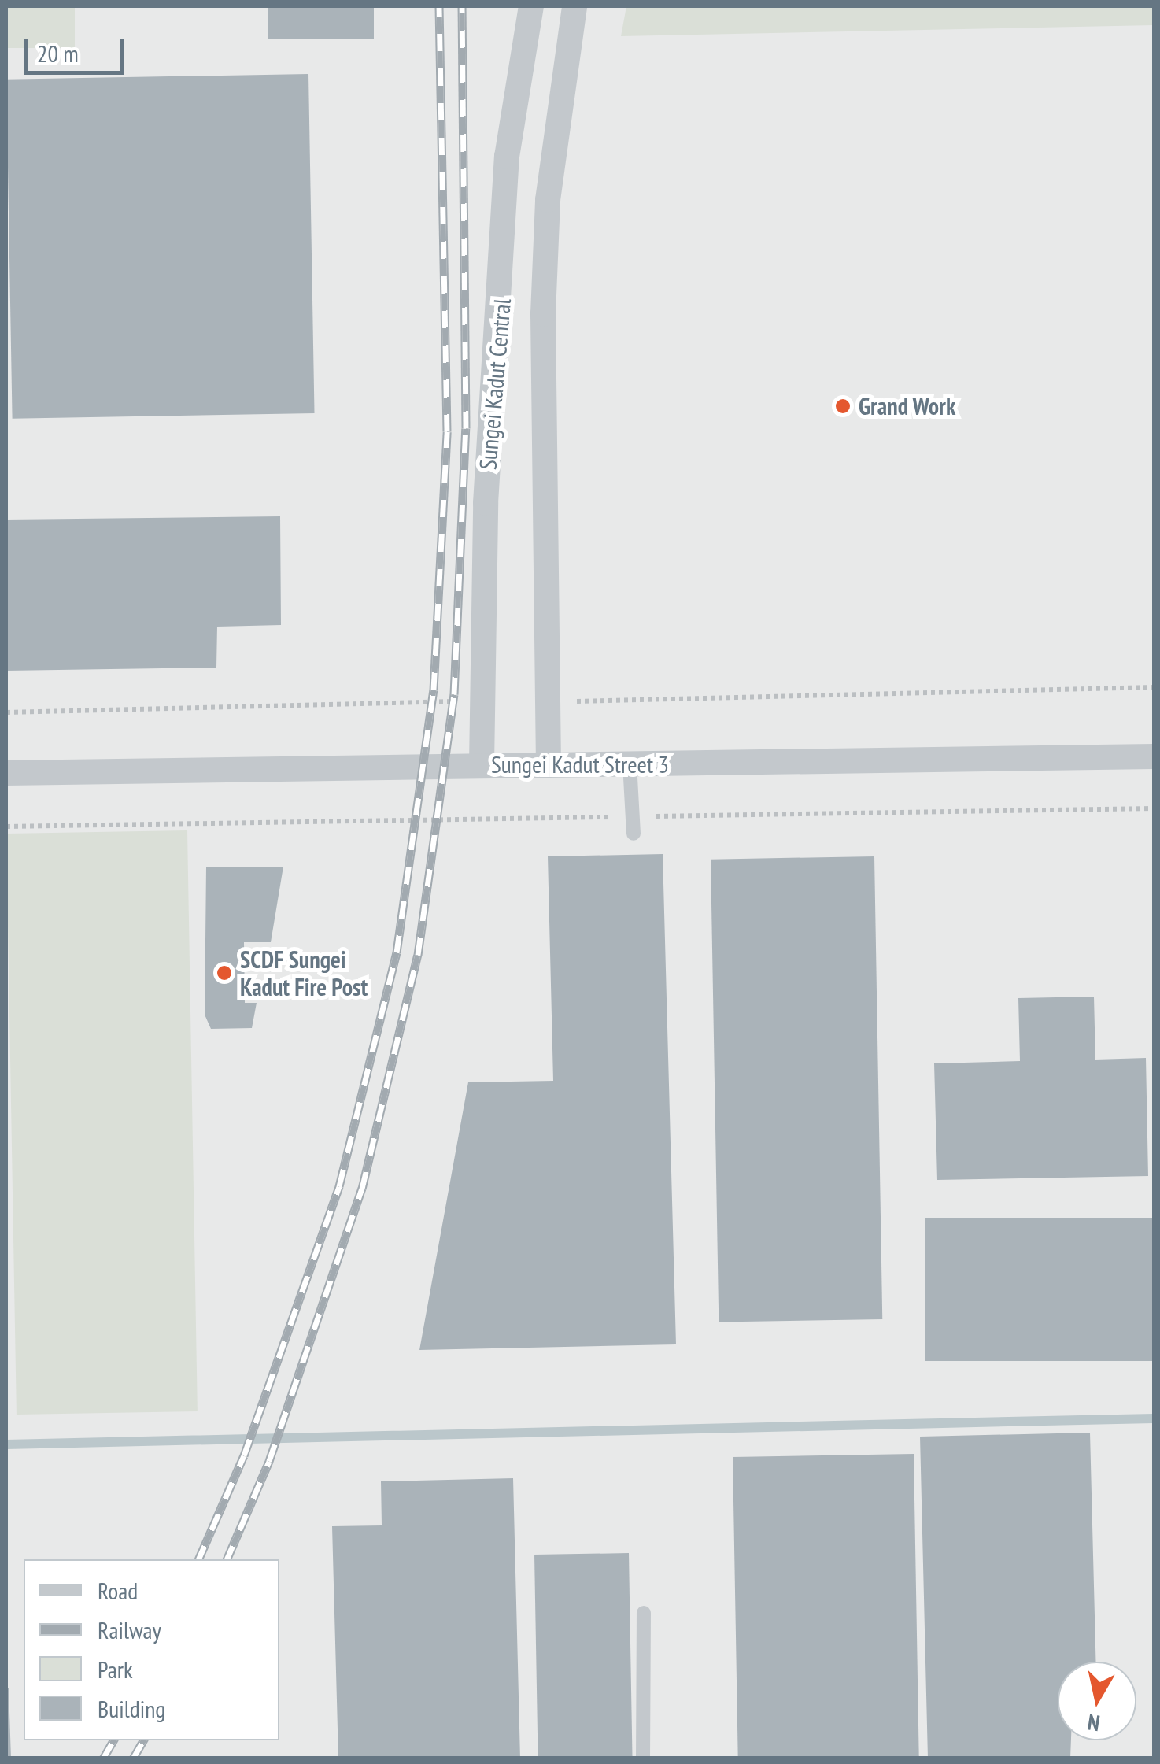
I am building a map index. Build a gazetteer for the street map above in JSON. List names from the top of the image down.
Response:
{
  "streets": {
    "street": ["Sungei Kadut Central", "Sungei Kadut Street 3"]
  },
  "crossings": [
    ["Sungei Kadut Central", "Sungei Kadut Street 3"]
  ],
  "places": ["Grand Work", "SCDF Sungei Kadut Fire Post"],
  "legend": [
    "Road",
    "Railway",
    "Park",
    "Building"
  ],
  "scale_bar": "20 m",
  "north": "bottom"
}
